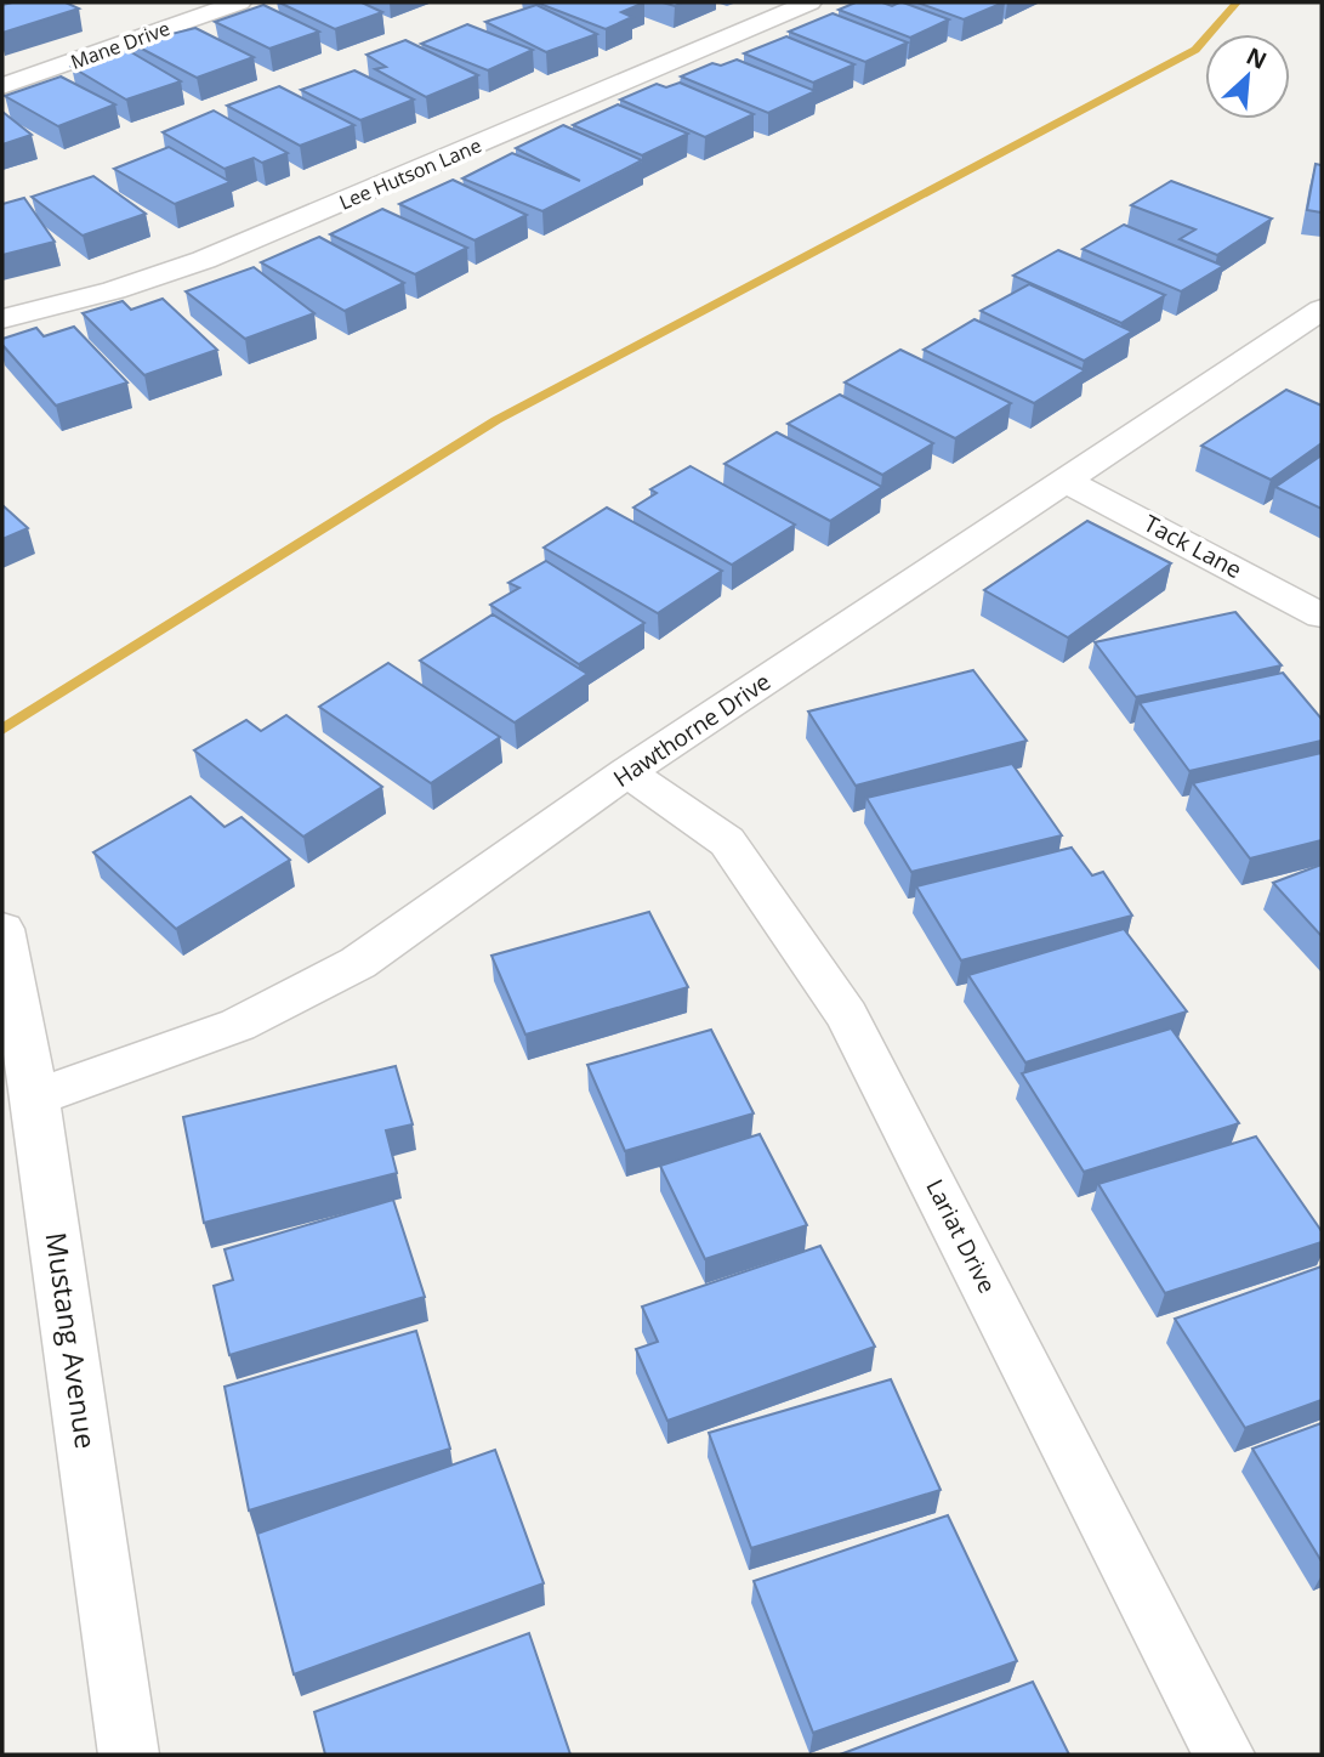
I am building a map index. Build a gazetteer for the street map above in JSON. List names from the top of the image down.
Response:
{
  "streets": {
    "street": [
      "Mane Drive",
      "Lee Hutson Lane",
      "Tack Lane",
      "Hawthorne Drive",
      "Lariat Drive",
      "Mustang Avenue"
    ]
  },
  "crossings": [
    ["Tack Lane", "Hawthorne Drive"],
    ["Hawthorne Drive", "Lariat Drive"],
    ["Hawthorne Drive", "Mustang Avenue"]
  ],
  "north": "top right"
}
